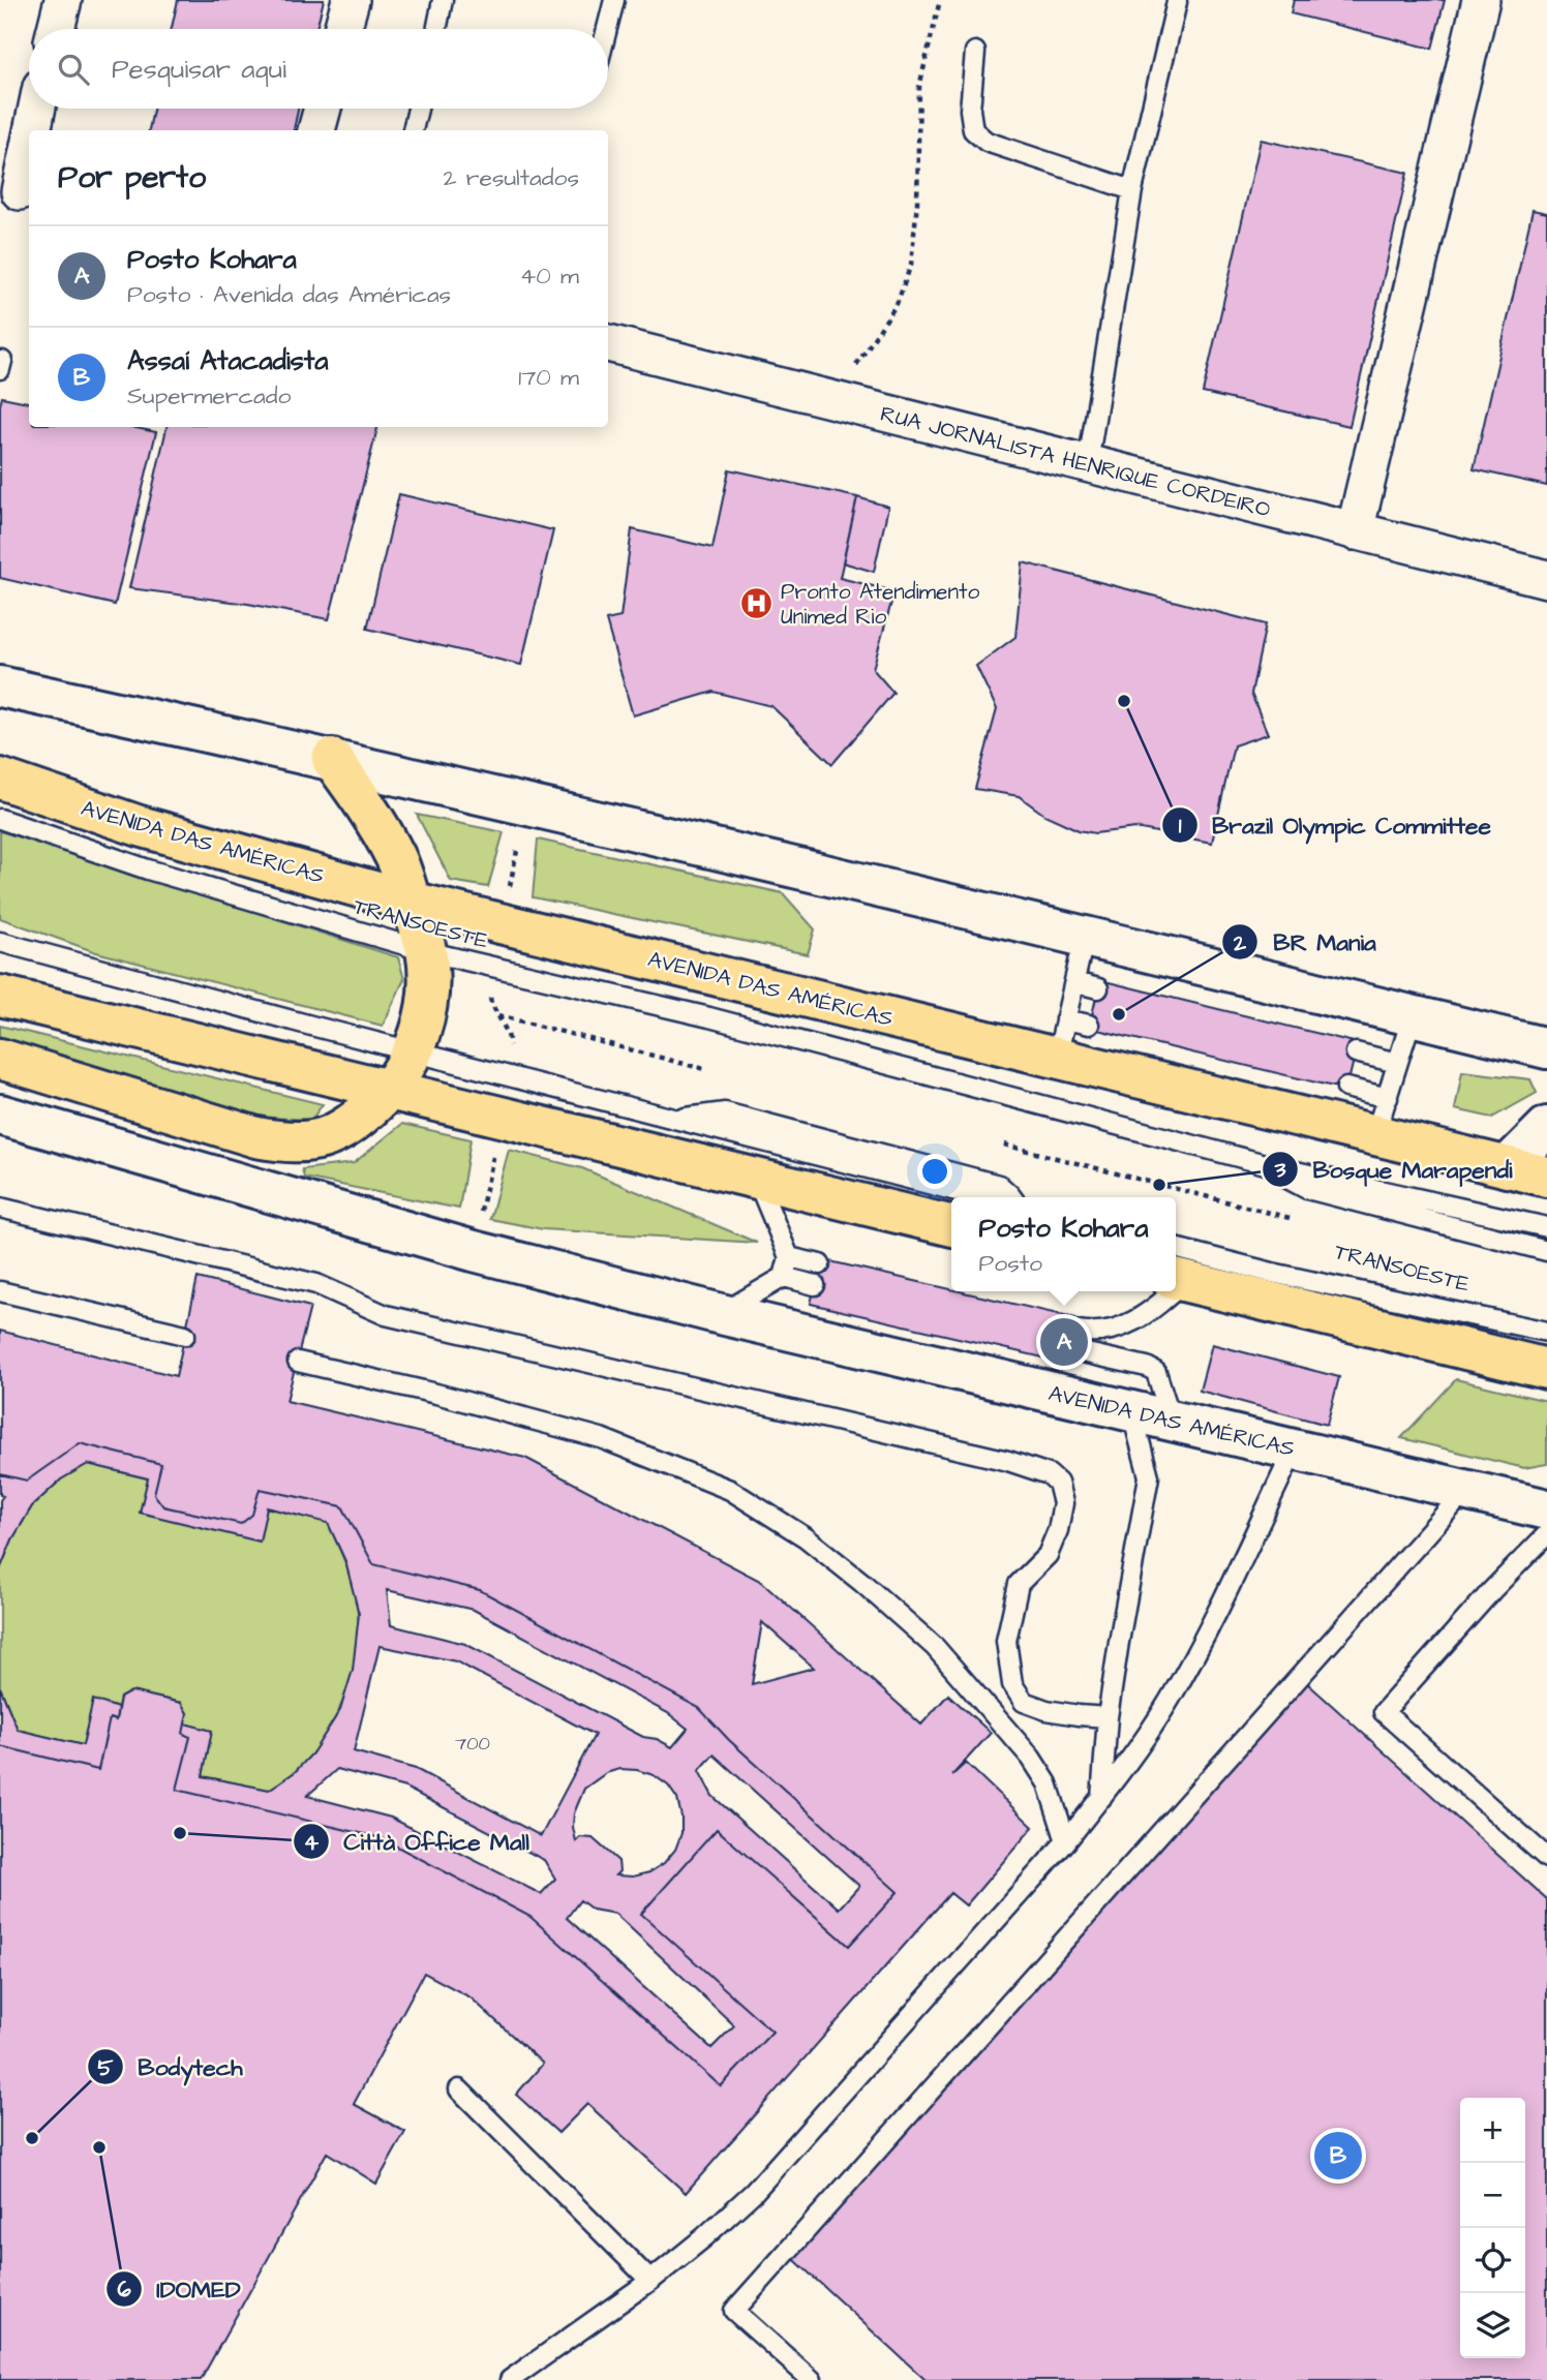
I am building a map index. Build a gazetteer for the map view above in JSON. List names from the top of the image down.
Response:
{
  "streets": {
    "highway": ["AVENIDA DAS AMÉRICAS"],
    "street": ["RUA JORNALISTA HENRIQUE CORDEIRO"],
    "lane": ["TRANSOESTE"]
  },
  "places": {
    "hospital": ["Pronto Atendimento Unimed Rio"],
    "other": [
      "Brazil Olympic Committee",
      "BR Mania",
      "Bosque Marapendi",
      "Città Office Mall",
      "Bodytech",
      "IDOMED"
    ]
  },
  "house_numbers": ["700"],
  "page": {
    "search": "Pesquisar aqui",
    "heading": ["Por perto", "2 resultados"],
    "list": [
      {
        "mark": "A",
        "name": "Posto Kohara",
        "note": "Posto · Avenida das Américas",
        "value": "40 m"
      },
      {
        "mark": "B",
        "name": "Assaí Atacadista",
        "note": "Supermercado",
        "value": "170 m"
      }
    ],
    "popup": ["Posto Kohara", "Posto"],
    "pins": ["A", "B"],
    "map_buttons": ["+", "−"]
  }
}
